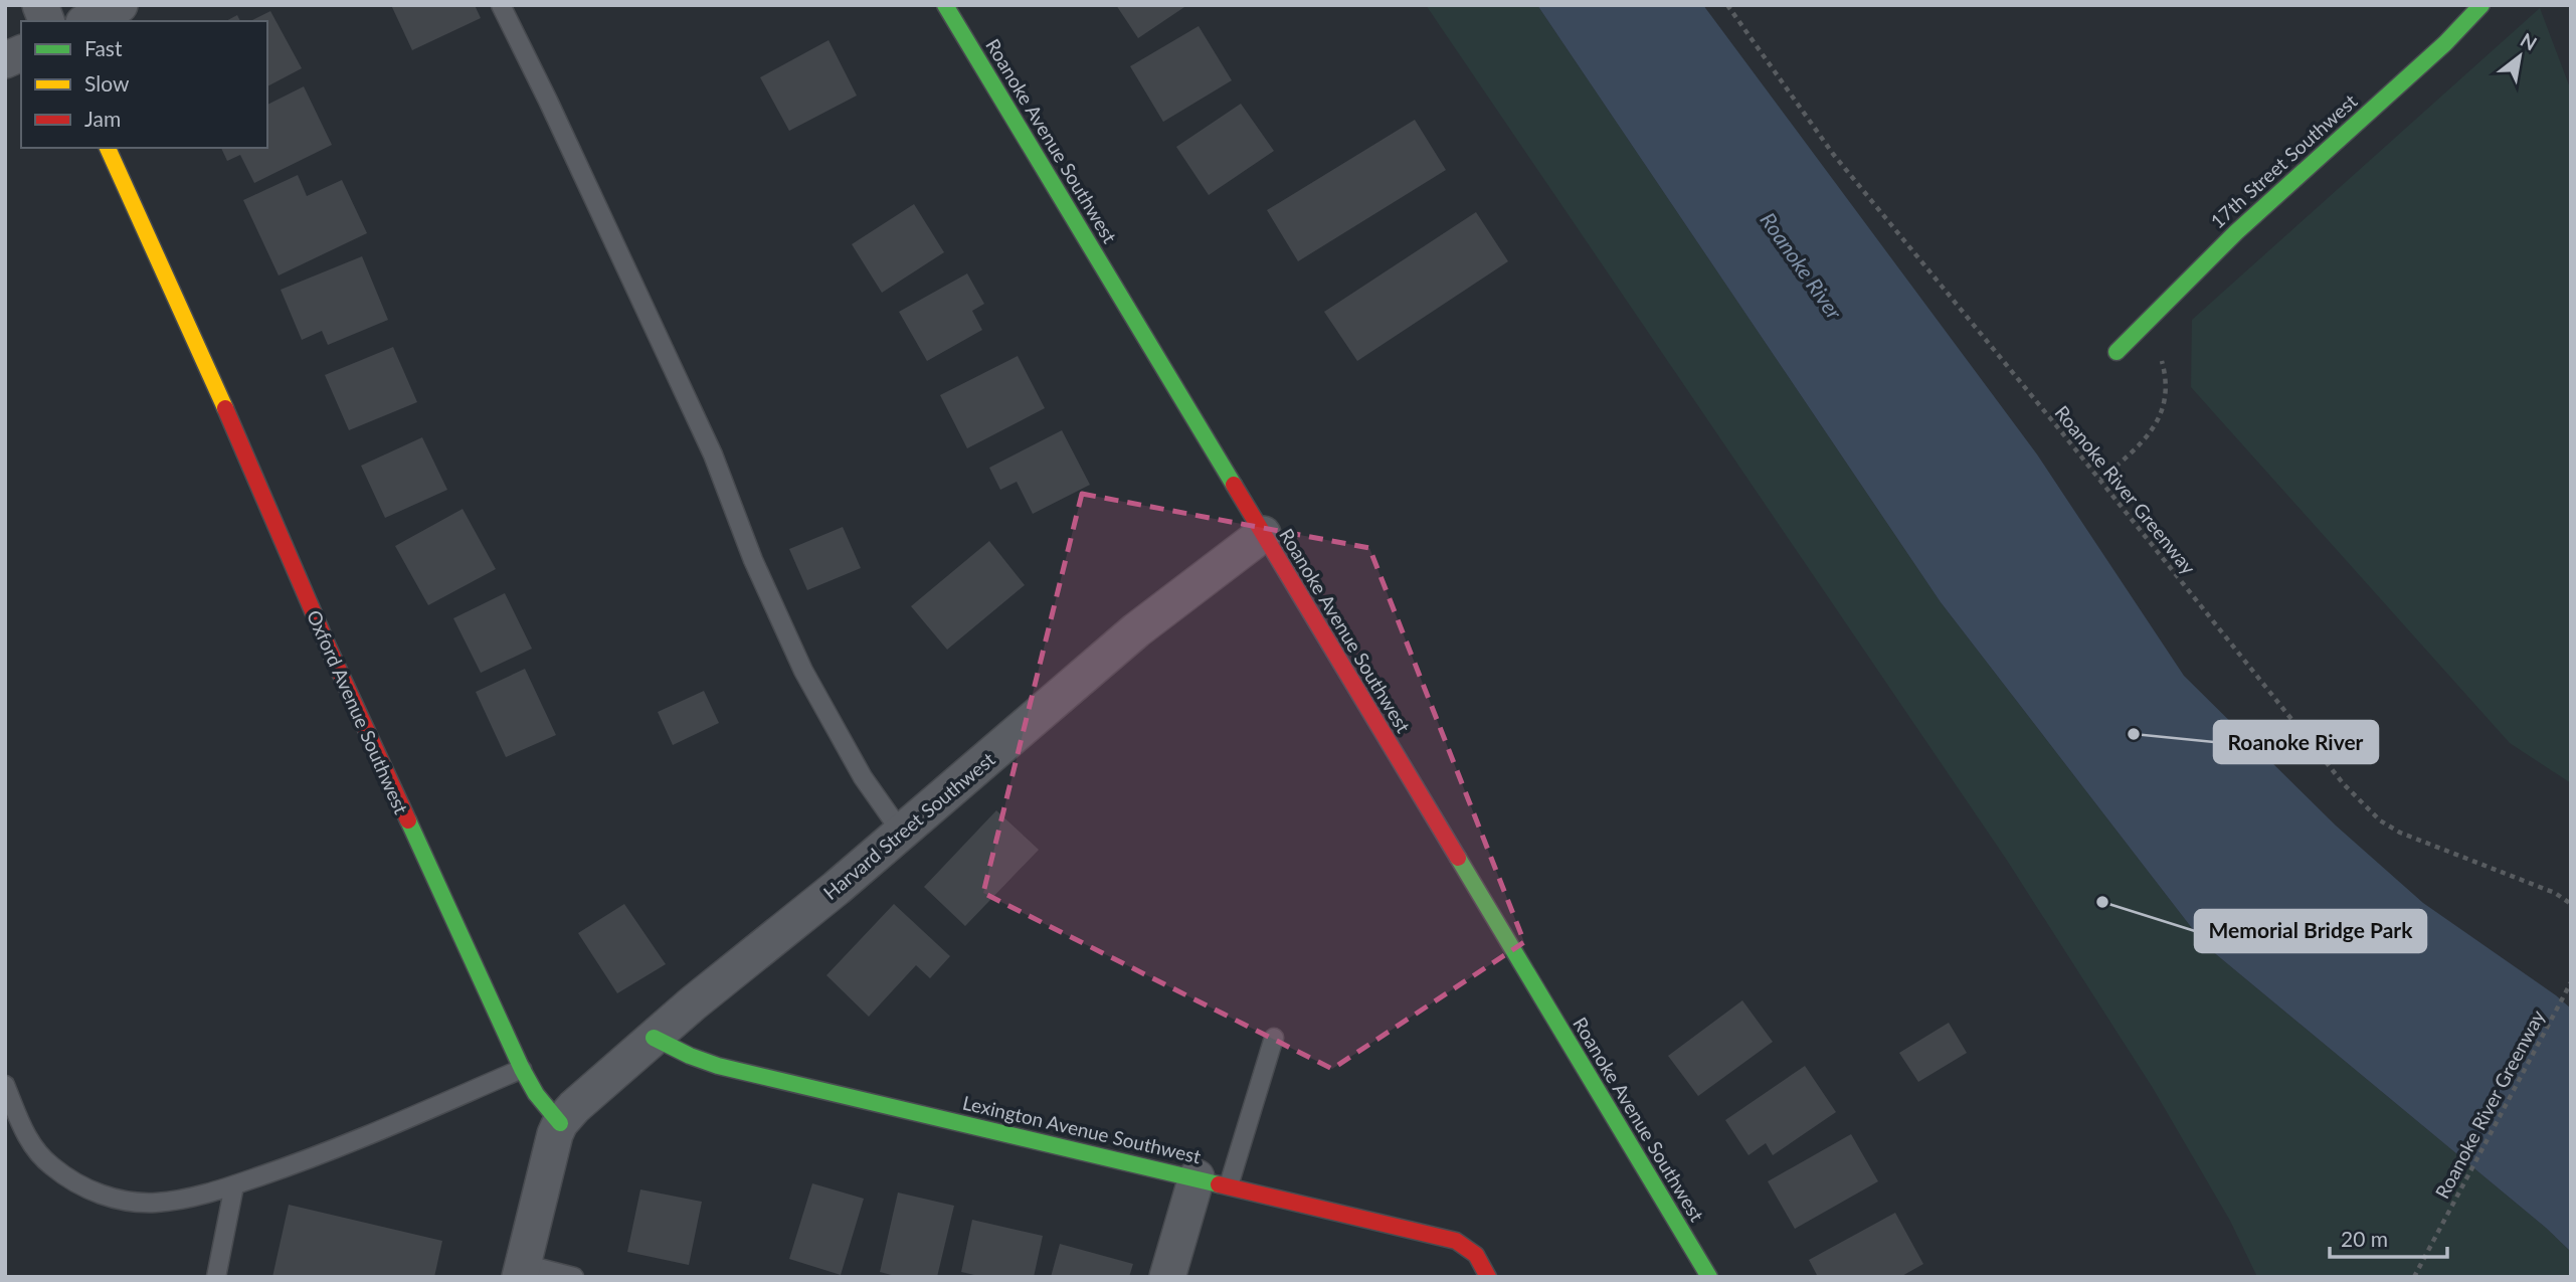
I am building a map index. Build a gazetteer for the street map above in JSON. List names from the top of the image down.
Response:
{
  "streets": {
    "street": [
      "Roanoke Avenue Southwest",
      "17th Street Southwest",
      "Oxford Avenue Southwest",
      "Harvard Street Southwest",
      "Lexington Avenue Southwest"
    ],
    "path": ["Roanoke River Greenway"]
  },
  "crossings": [
    ["Roanoke Avenue Southwest", "Harvard Street Southwest"],
    ["Oxford Avenue Southwest", "Harvard Street Southwest"],
    ["Harvard Street Southwest", "Lexington Avenue Southwest"]
  ],
  "water": ["Roanoke River"],
  "places": ["Roanoke River", "Memorial Bridge Park"],
  "legend": ["Fast", "Slow", "Jam"],
  "scale_bar": "20 m",
  "north": "top right"
}
